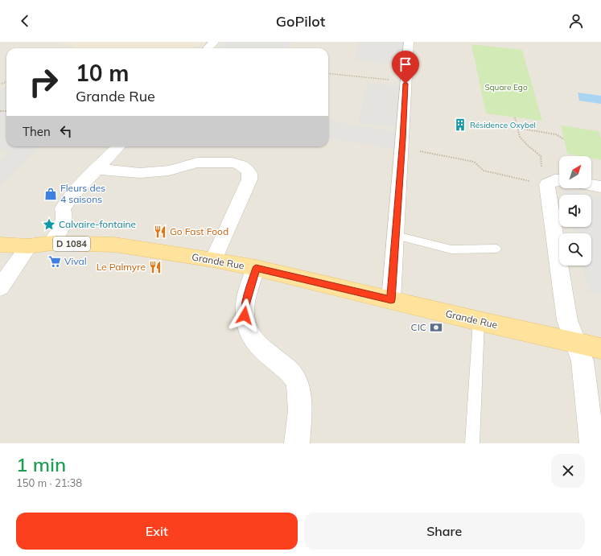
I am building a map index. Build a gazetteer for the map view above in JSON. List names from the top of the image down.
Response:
{
  "streets": {
    "main road": ["D 1084", "Grande Rue"]
  },
  "parks": ["Square Ego"],
  "places": {
    "building": ["Résidence Oxybel"],
    "shop": ["Fleurs des 4 saisons"],
    "place": ["Calvaire-fontaine"],
    "restaurant": ["Go Fast Food", "Le Palmyre"],
    "supermarket": ["Vival"],
    "bank": ["CIC"]
  },
  "north": "top right",
  "page": {
    "header": "GoPilot",
    "turn": ["10 m", "Grande Rue"],
    "then": "Then",
    "heading": ["1 min", "150 m · 21:38"],
    "buttons": ["Exit", "Share"]
  }
}
